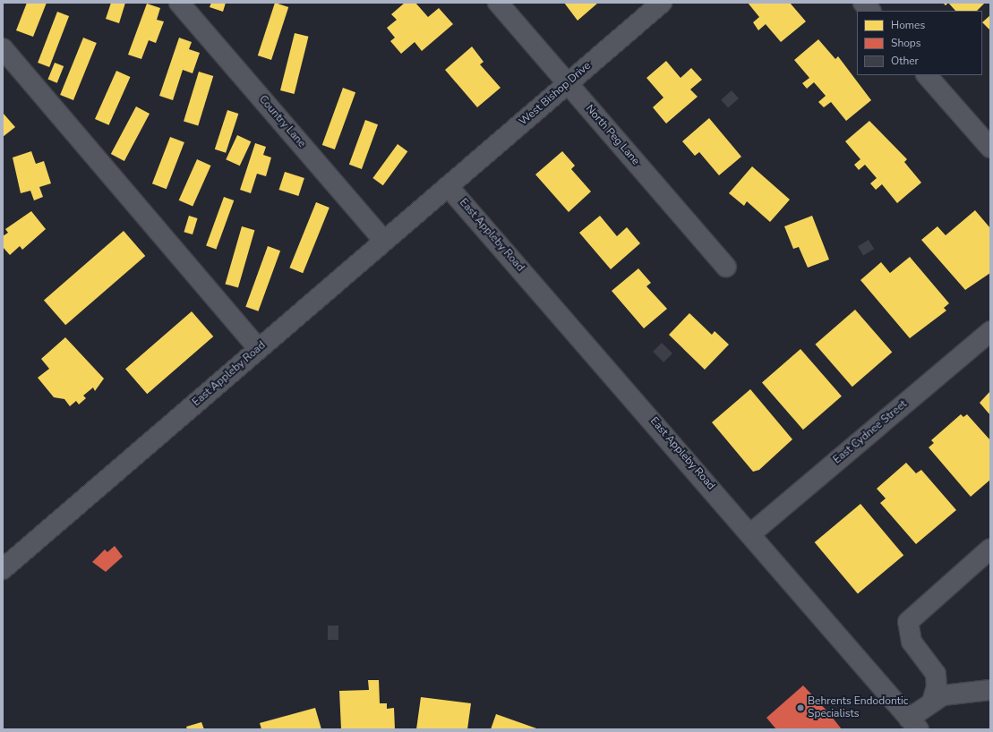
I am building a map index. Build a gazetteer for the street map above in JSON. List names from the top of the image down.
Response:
{
  "streets": {
    "street": [
      "West Bishop Drive",
      "Country Lane",
      "North Peg Lane",
      "East Appleby Road",
      "East Cydnee Street"
    ]
  },
  "crossings": [
    ["West Bishop Drive", "North Peg Lane"],
    ["West Bishop Drive", "East Appleby Road"],
    ["Country Lane", "East Appleby Road"],
    ["East Appleby Road", "East Cydnee Street"]
  ],
  "places": ["Behrents Endodontic Specialists"],
  "legend": ["Homes", "Shops", "Other"]
}
